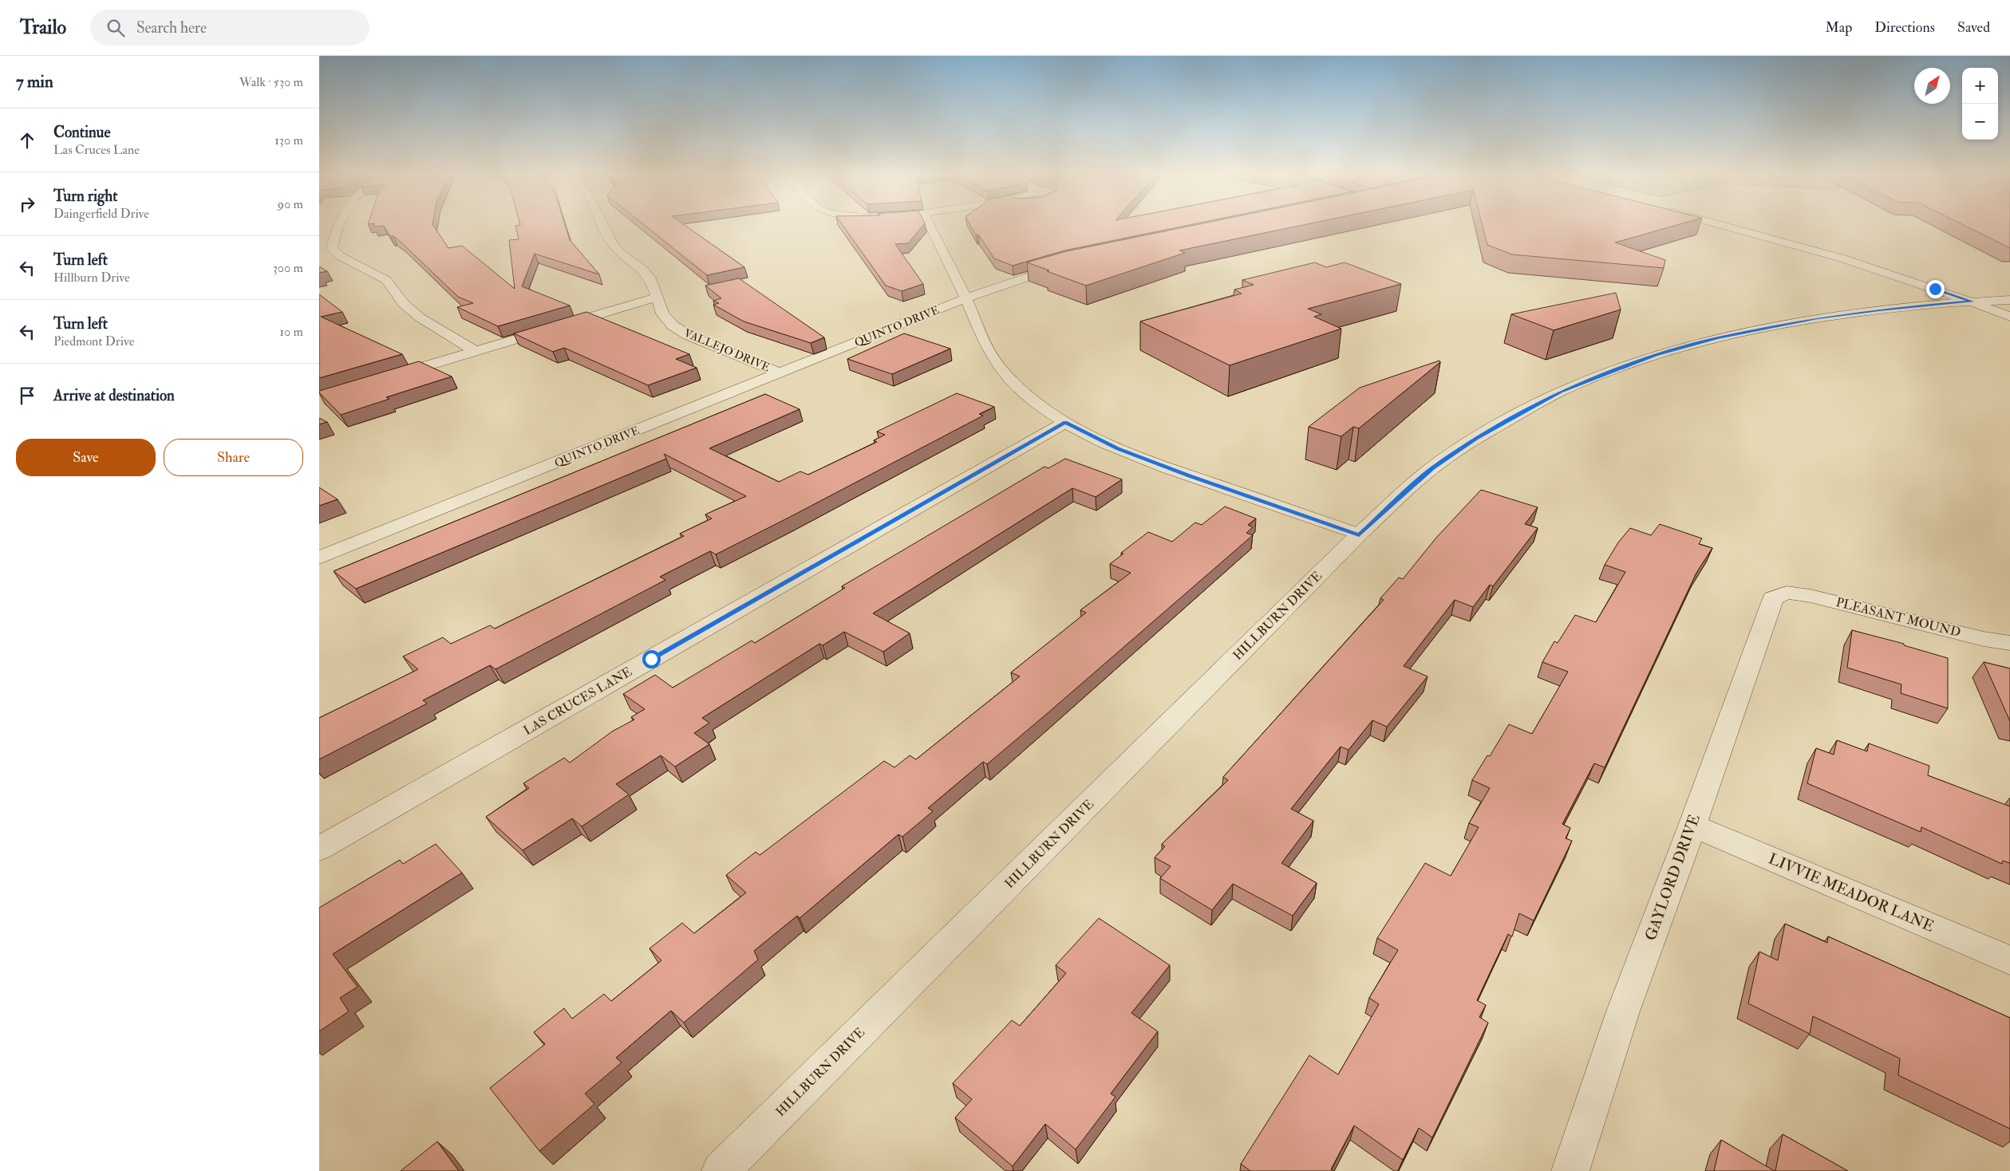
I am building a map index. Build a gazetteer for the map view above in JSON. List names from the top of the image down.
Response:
{
  "streets": {
    "street": [
      "QUINTO DRIVE",
      "VALLEJO DRIVE",
      "HILLBURN DRIVE",
      "PLEASANT MOUND",
      "LAS CRUCES LANE",
      "GAYLORD DRIVE",
      "LIVVIE MEADOR LANE"
    ]
  },
  "crossings": [
    ["QUINTO DRIVE", "VALLEJO DRIVE"],
    ["PLEASANT MOUND", "GAYLORD DRIVE"],
    ["GAYLORD DRIVE", "LIVVIE MEADOR LANE"]
  ],
  "north": "top right",
  "page": {
    "header": "Trailo",
    "search": "Search here",
    "nav": ["Map", "Directions", "Saved"],
    "heading": ["7 min", "Walk · 530 m"],
    "map_buttons": ["+", "−"],
    "list": [
      ["Continue", "Las Cruces Lane", "130 m"],
      ["Turn right", "Daingerfield Drive", "90 m"],
      ["Turn left", "Hillburn Drive", "300 m"],
      ["Turn left", "Piedmont Drive", "10 m"],
      "Arrive at destination"
    ],
    "buttons": ["Save", "Share"]
  }
}
